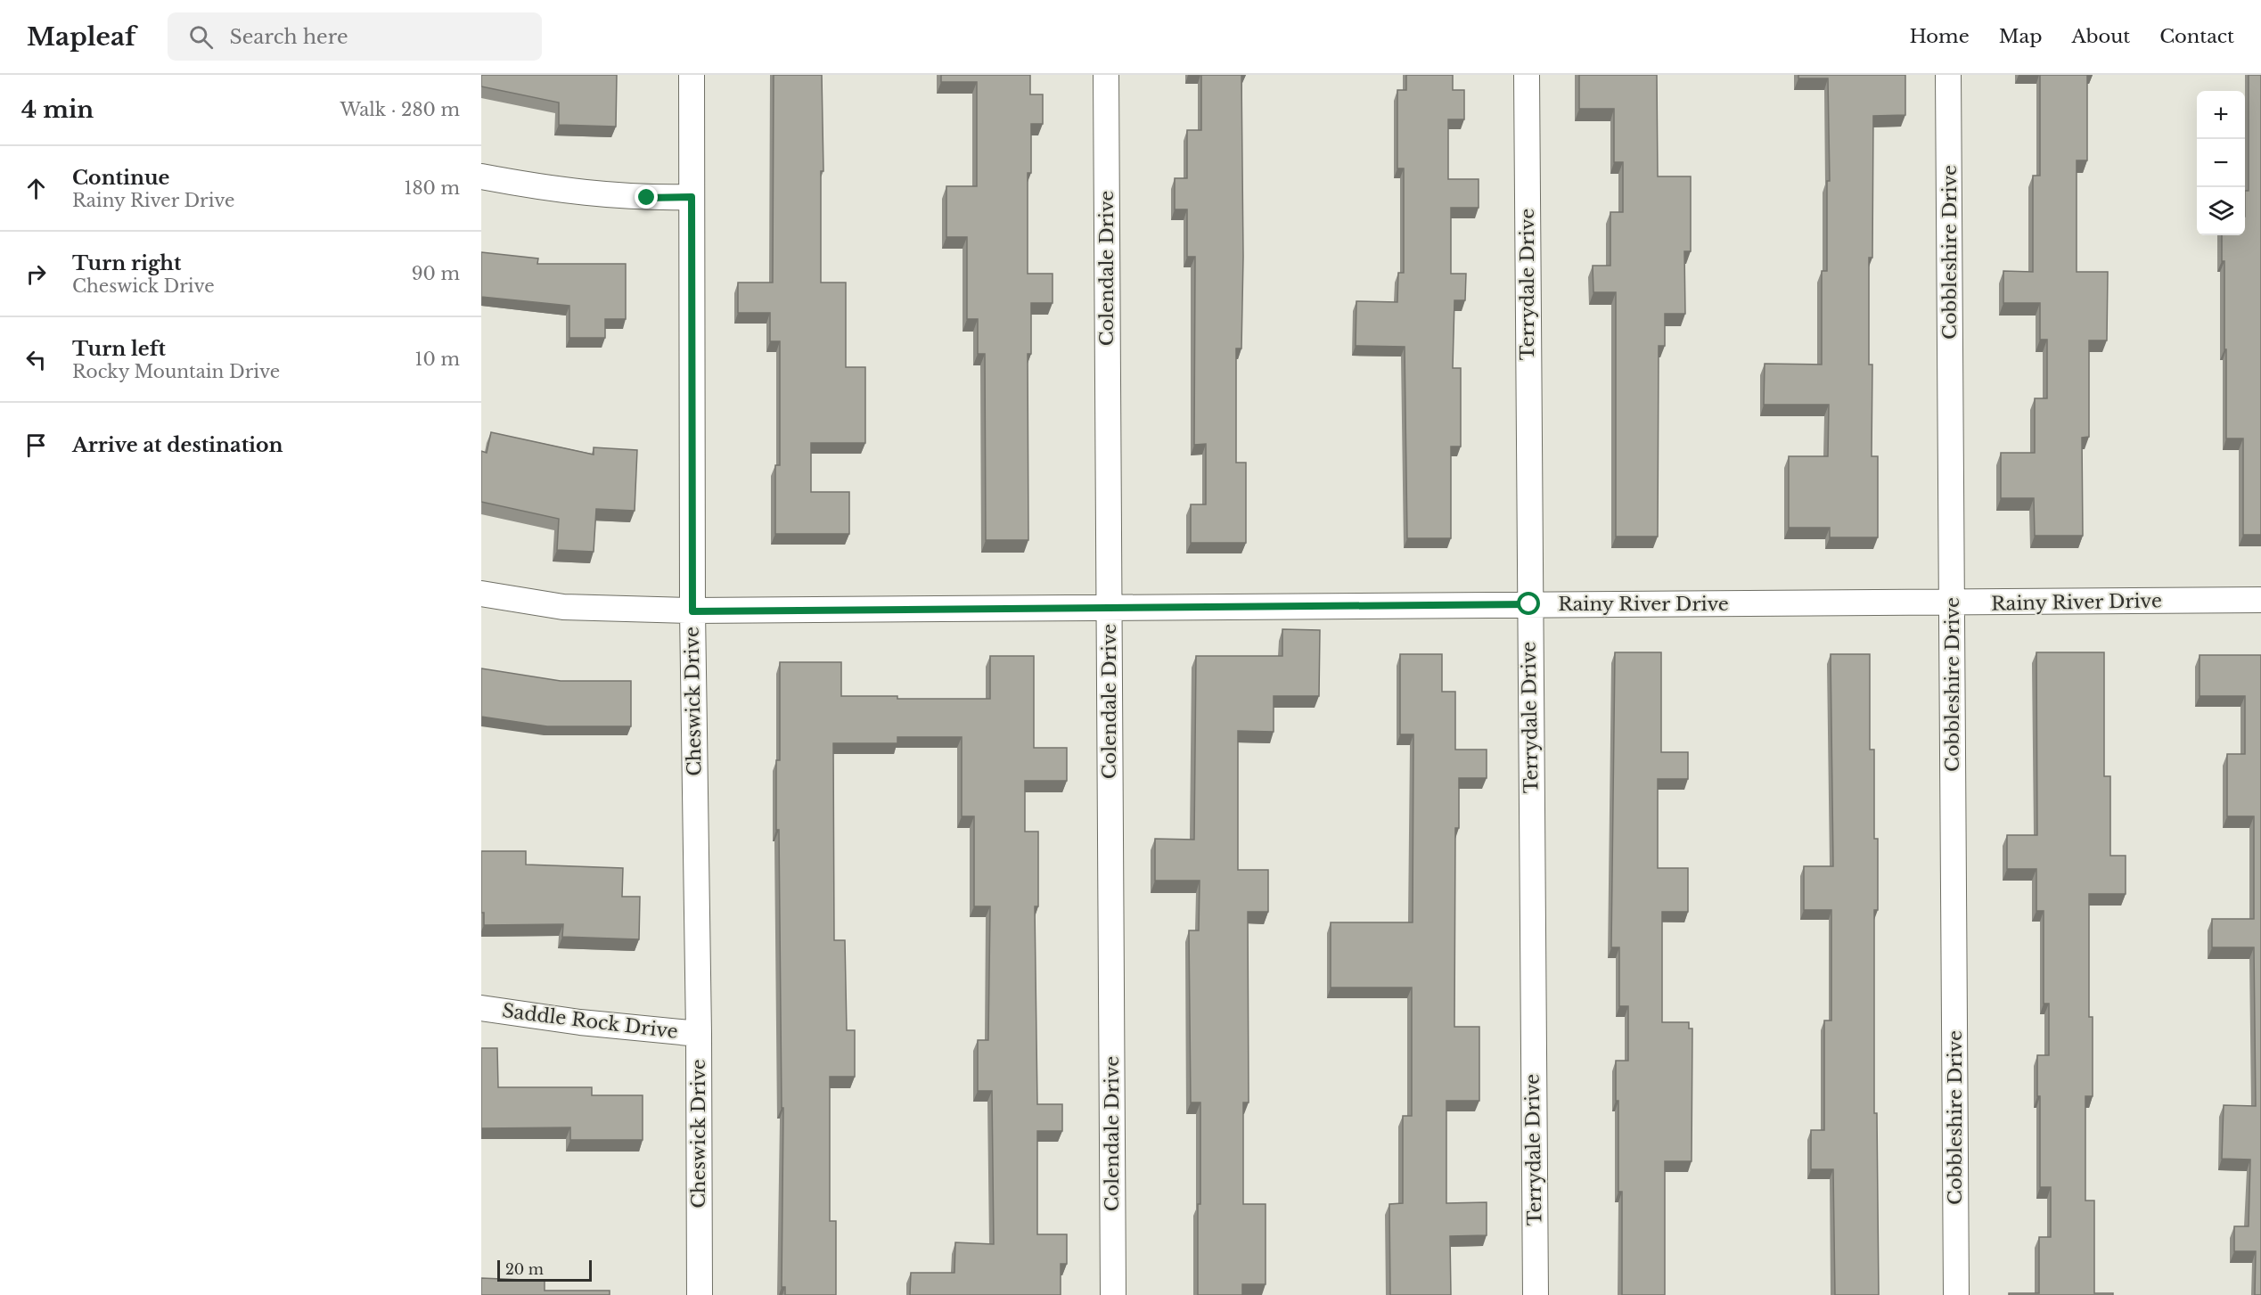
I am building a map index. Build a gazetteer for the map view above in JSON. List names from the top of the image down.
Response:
{
  "streets": {
    "street": [
      "Cobbleshire Drive",
      "Colendale Drive",
      "Terrydale Drive",
      "Rainy River Drive",
      "Cheswick Drive",
      "Saddle Rock Drive"
    ]
  },
  "crossings": [
    ["Cobbleshire Drive", "Rainy River Drive"],
    ["Colendale Drive", "Rainy River Drive"],
    ["Terrydale Drive", "Rainy River Drive"],
    ["Rainy River Drive", "Cheswick Drive"],
    ["Cheswick Drive", "Saddle Rock Drive"]
  ],
  "scale_bar": "20 m",
  "page": {
    "header": "Mapleaf",
    "search": "Search here",
    "nav": [
      "Home",
      "Map",
      "About",
      "Contact"
    ],
    "heading": ["4 min", "Walk · 280 m"],
    "map_buttons": ["+", "−"],
    "list": [
      ["Continue", "Rainy River Drive", "180 m"],
      ["Turn right", "Cheswick Drive", "90 m"],
      ["Turn left", "Rocky Mountain Drive", "10 m"],
      "Arrive at destination"
    ],
    "scale": "20 m"
  }
}
